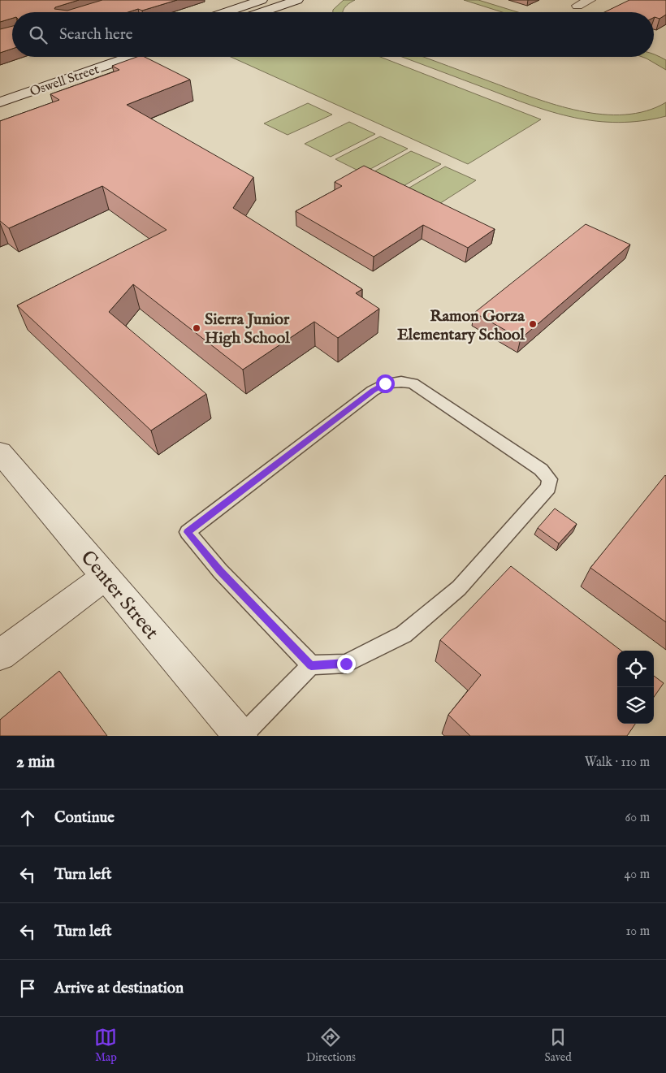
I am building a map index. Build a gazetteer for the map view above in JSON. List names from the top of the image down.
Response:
{
  "streets": {
    "main road": ["Oswell Street", "Center Street"]
  },
  "places": ["Ramon Gorza Elementary School", "Sierra Junior High School"],
  "page": {
    "search": "Search here",
    "heading": ["2 min", "Walk · 110 m"],
    "list": [
      ["Continue", "60 m"],
      ["Turn left", "40 m"],
      ["Turn left", "10 m"],
      "Arrive at destination"
    ],
    "nav": ["Map", "Directions", "Saved"]
  }
}
